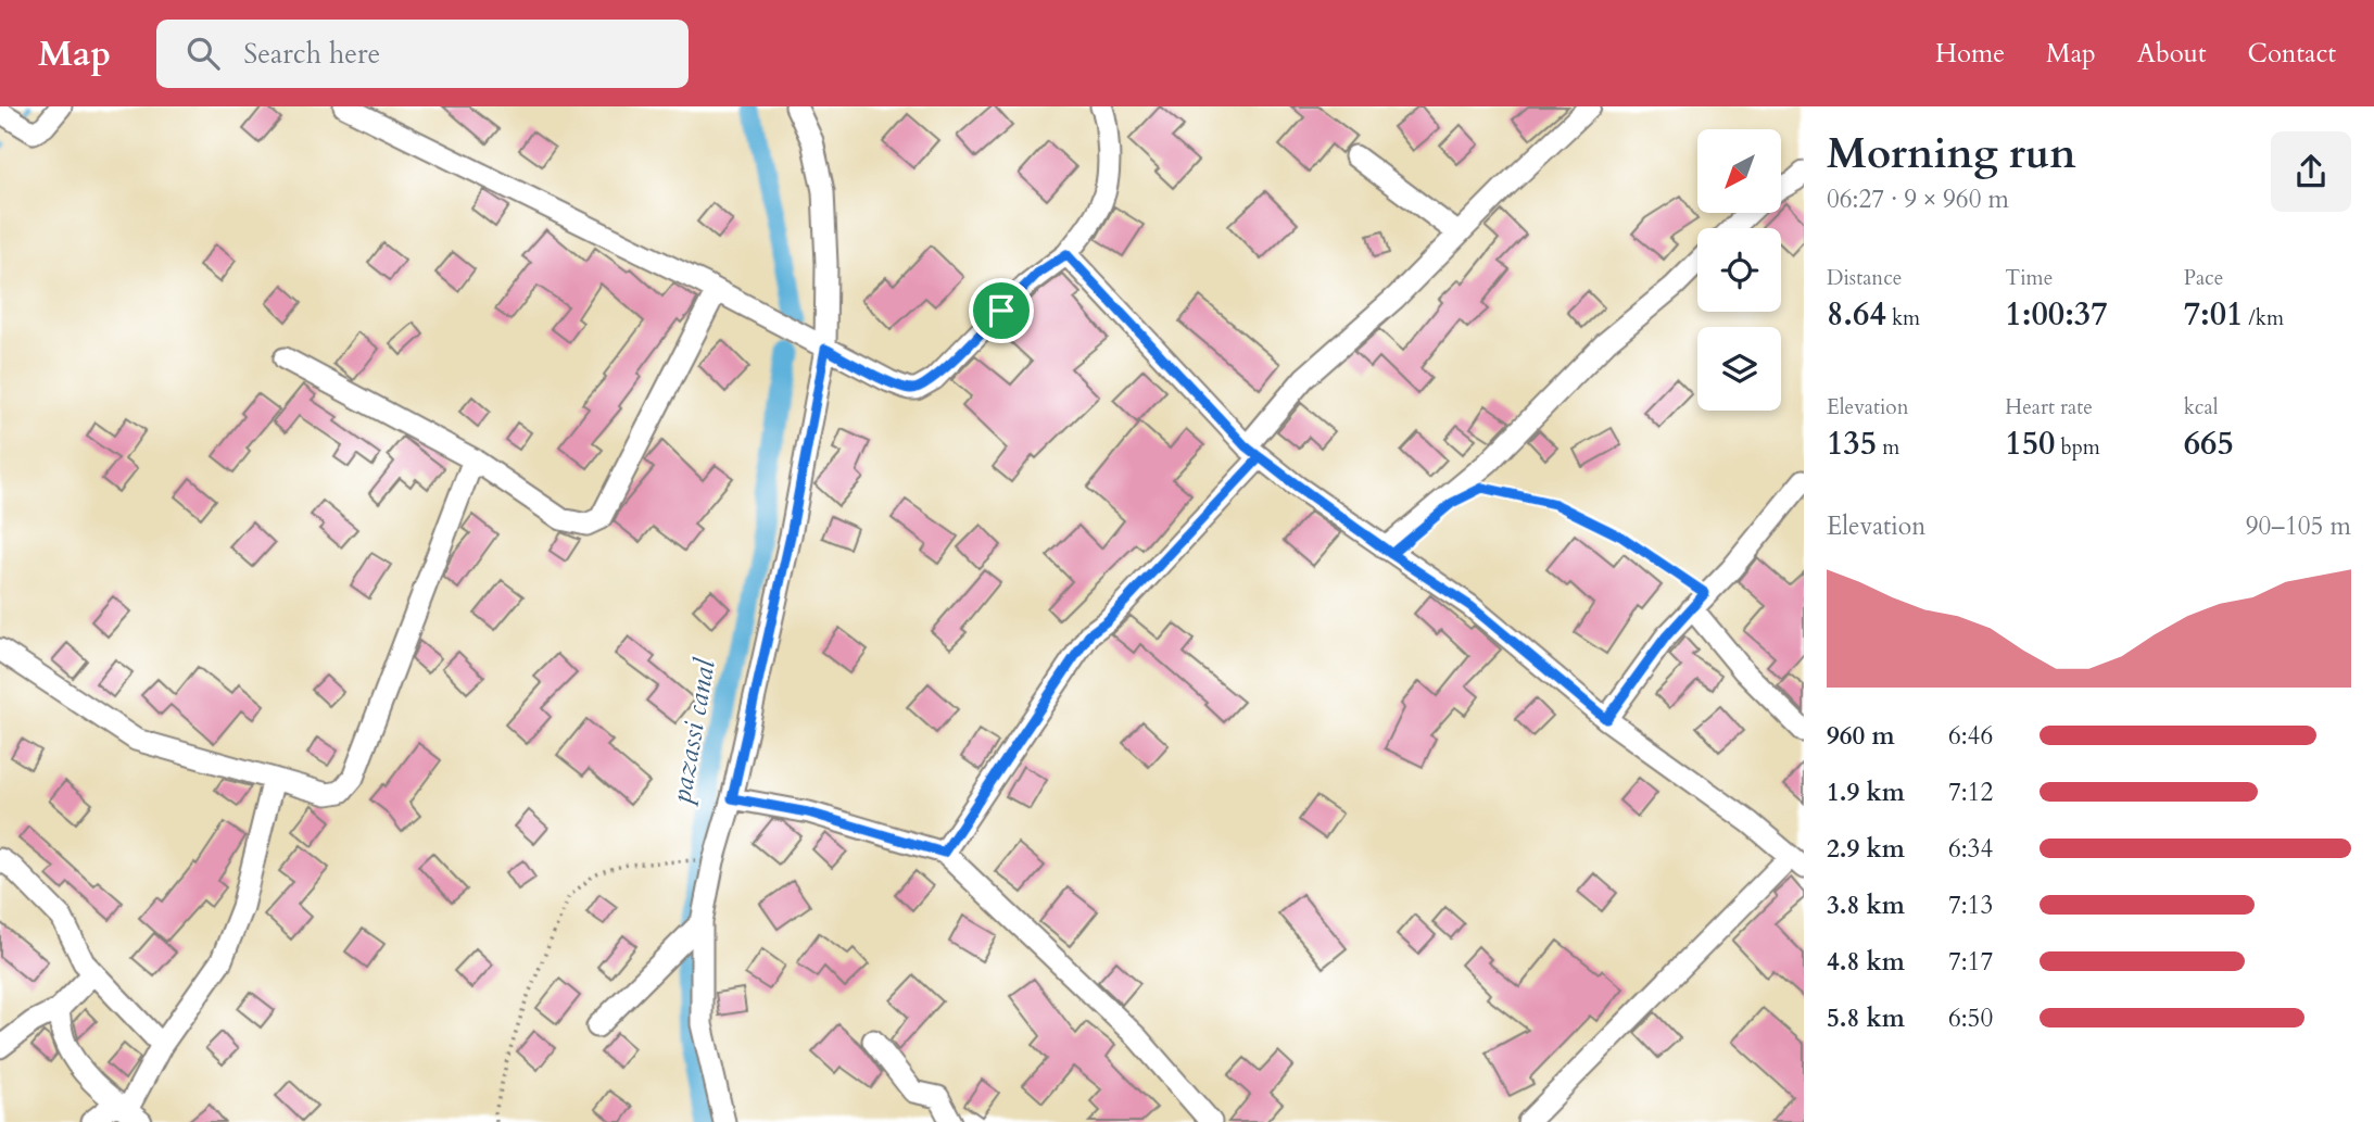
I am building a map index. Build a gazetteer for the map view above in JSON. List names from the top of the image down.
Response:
{
  "water": ["pazassi canal"],
  "north": "bottom left",
  "page": {
    "header": "Map",
    "search": "Search here",
    "nav": [
      "Home",
      "Map",
      "About",
      "Contact"
    ],
    "heading": ["Morning run", "06:27 · 9 × 960 m"],
    "stats": [
      ["Distance", "8.64 km"],
      ["Time", "1:00:37"],
      ["Pace", "7:01 /km"],
      ["Elevation", "135 m"],
      ["Heart rate", "150 bpm"],
      ["kcal", "665"]
    ],
    "chart": ["Elevation", "90–105 m"],
    "list": [
      {
        "name": "960 m",
        "note": "6:46"
      },
      {
        "name": "1.9 km",
        "note": "7:12"
      },
      {
        "name": "2.9 km",
        "note": "6:34"
      },
      {
        "name": "3.8 km",
        "note": "7:13"
      },
      {
        "name": "4.8 km",
        "note": "7:17"
      },
      {
        "name": "5.8 km",
        "note": "6:50"
      }
    ]
  }
}
